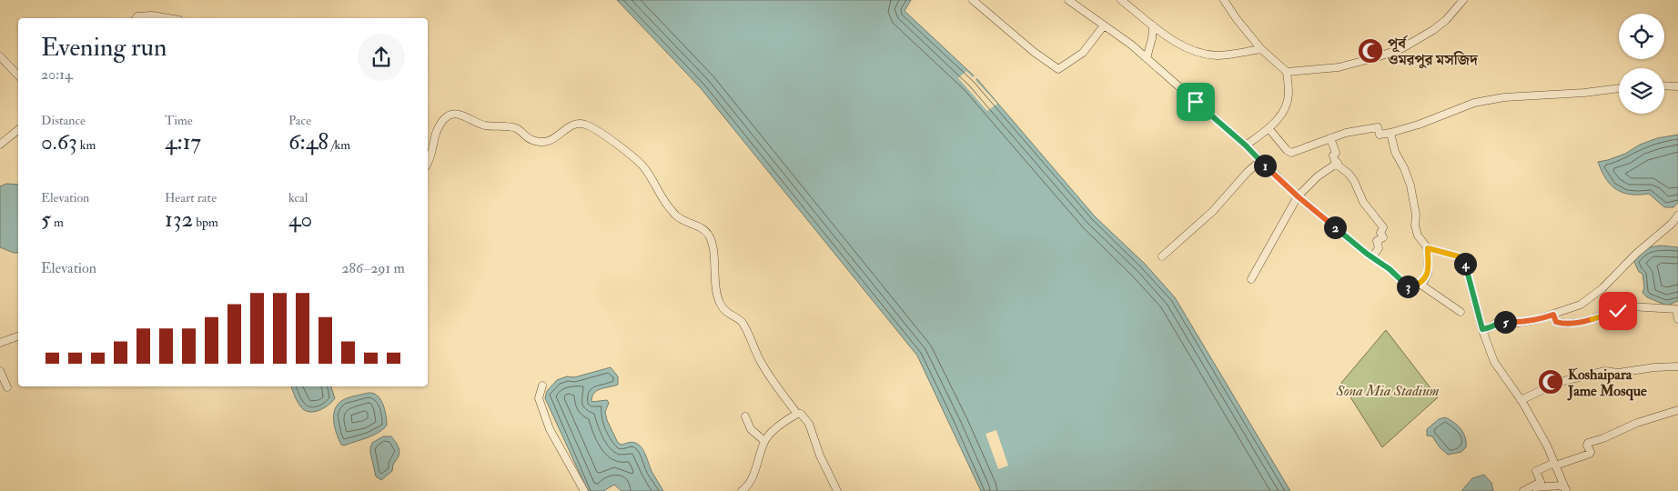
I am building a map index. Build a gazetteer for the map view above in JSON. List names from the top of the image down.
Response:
{
  "parks": ["Sona Mia Stadium"],
  "places": {
    "mosque": ["পূর্ব ওমরপুর মসজিদ", "Koshaipara Jame Mosque"]
  },
  "page": {
    "heading": ["Evening run", "20:14"],
    "stats": [
      ["Distance", "0.63 km"],
      ["Time", "4:17"],
      ["Pace", "6:48 /km"],
      ["Elevation", "5 m"],
      ["Heart rate", "132 bpm"],
      ["kcal", "40"]
    ],
    "pins": [
      "1",
      "2",
      "4",
      "3",
      "5"
    ],
    "chart": ["Elevation", "286–291 m"]
  }
}
